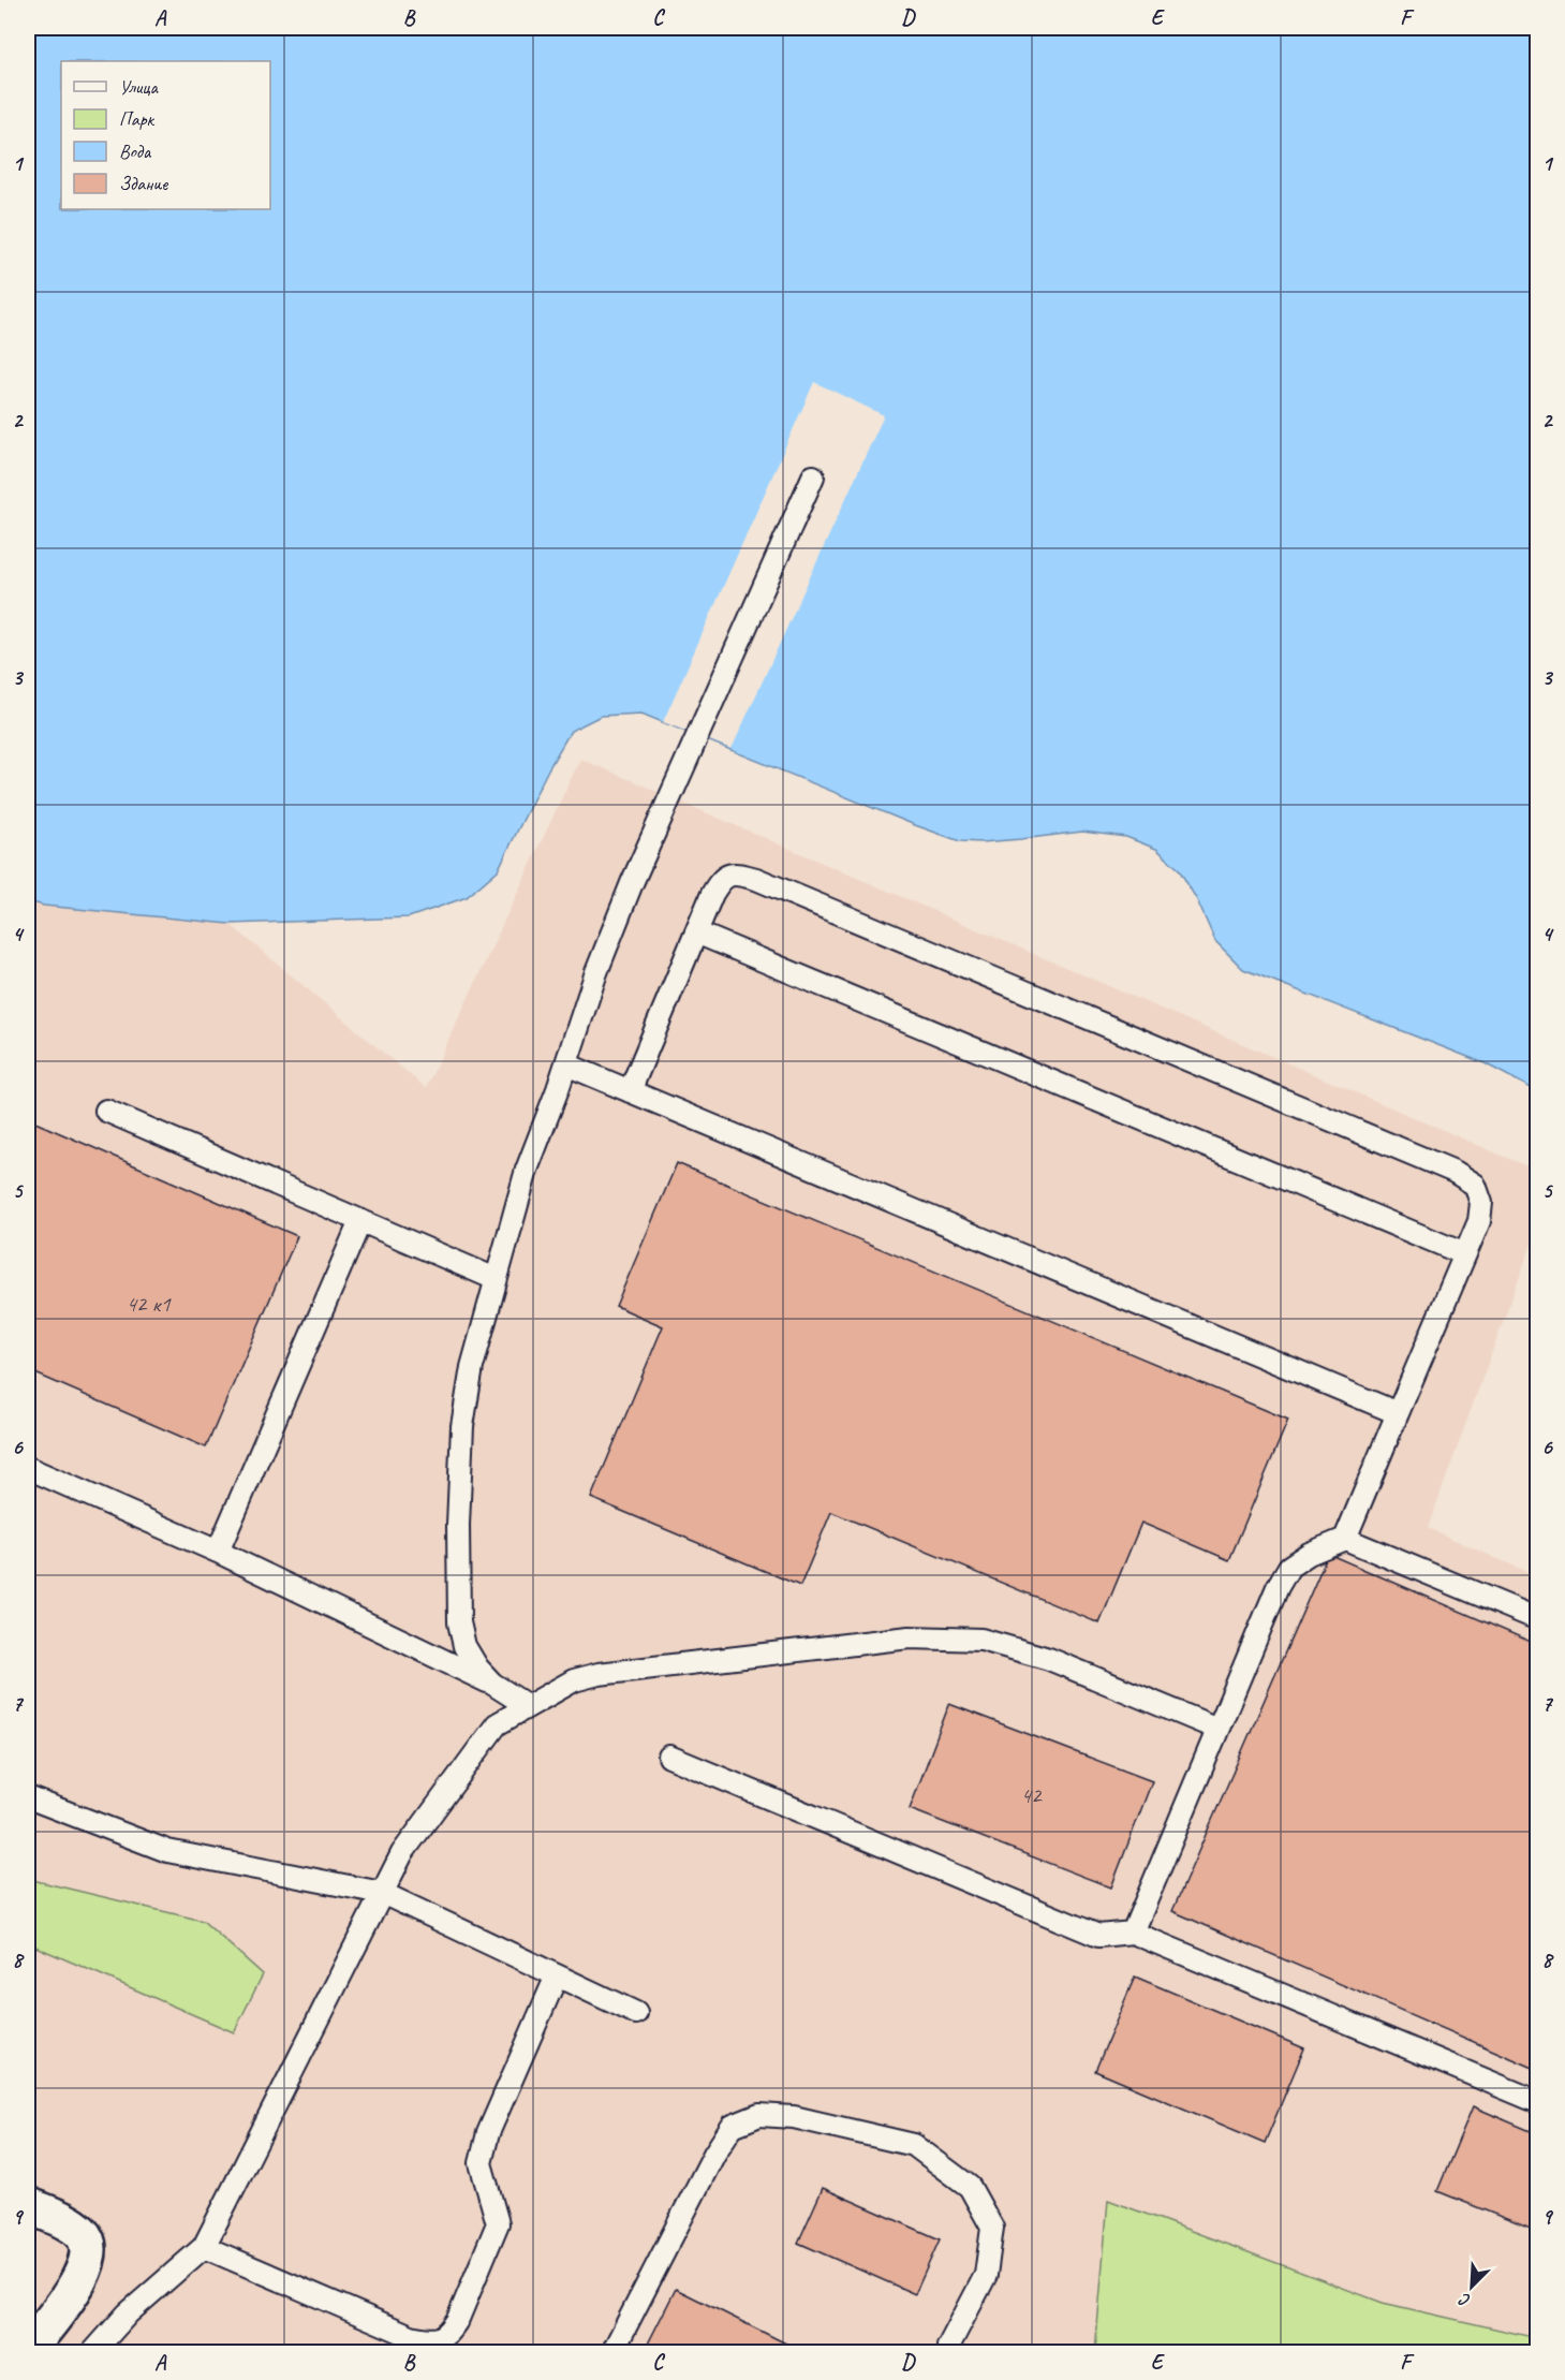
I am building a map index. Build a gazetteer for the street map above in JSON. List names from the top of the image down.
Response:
{
  "house_numbers": ["42 к1", "42"],
  "legend": [
    "Улица",
    "Парк",
    "Вода",
    "Здание"
  ],
  "north": "bottom left",
  "grid": {
    "columns": [
      "A",
      "B",
      "C",
      "D",
      "E",
      "F"
    ],
    "rows": [
      "1",
      "2",
      "3",
      "4",
      "5",
      "6",
      "7",
      "8",
      "9"
    ]
  }
}
